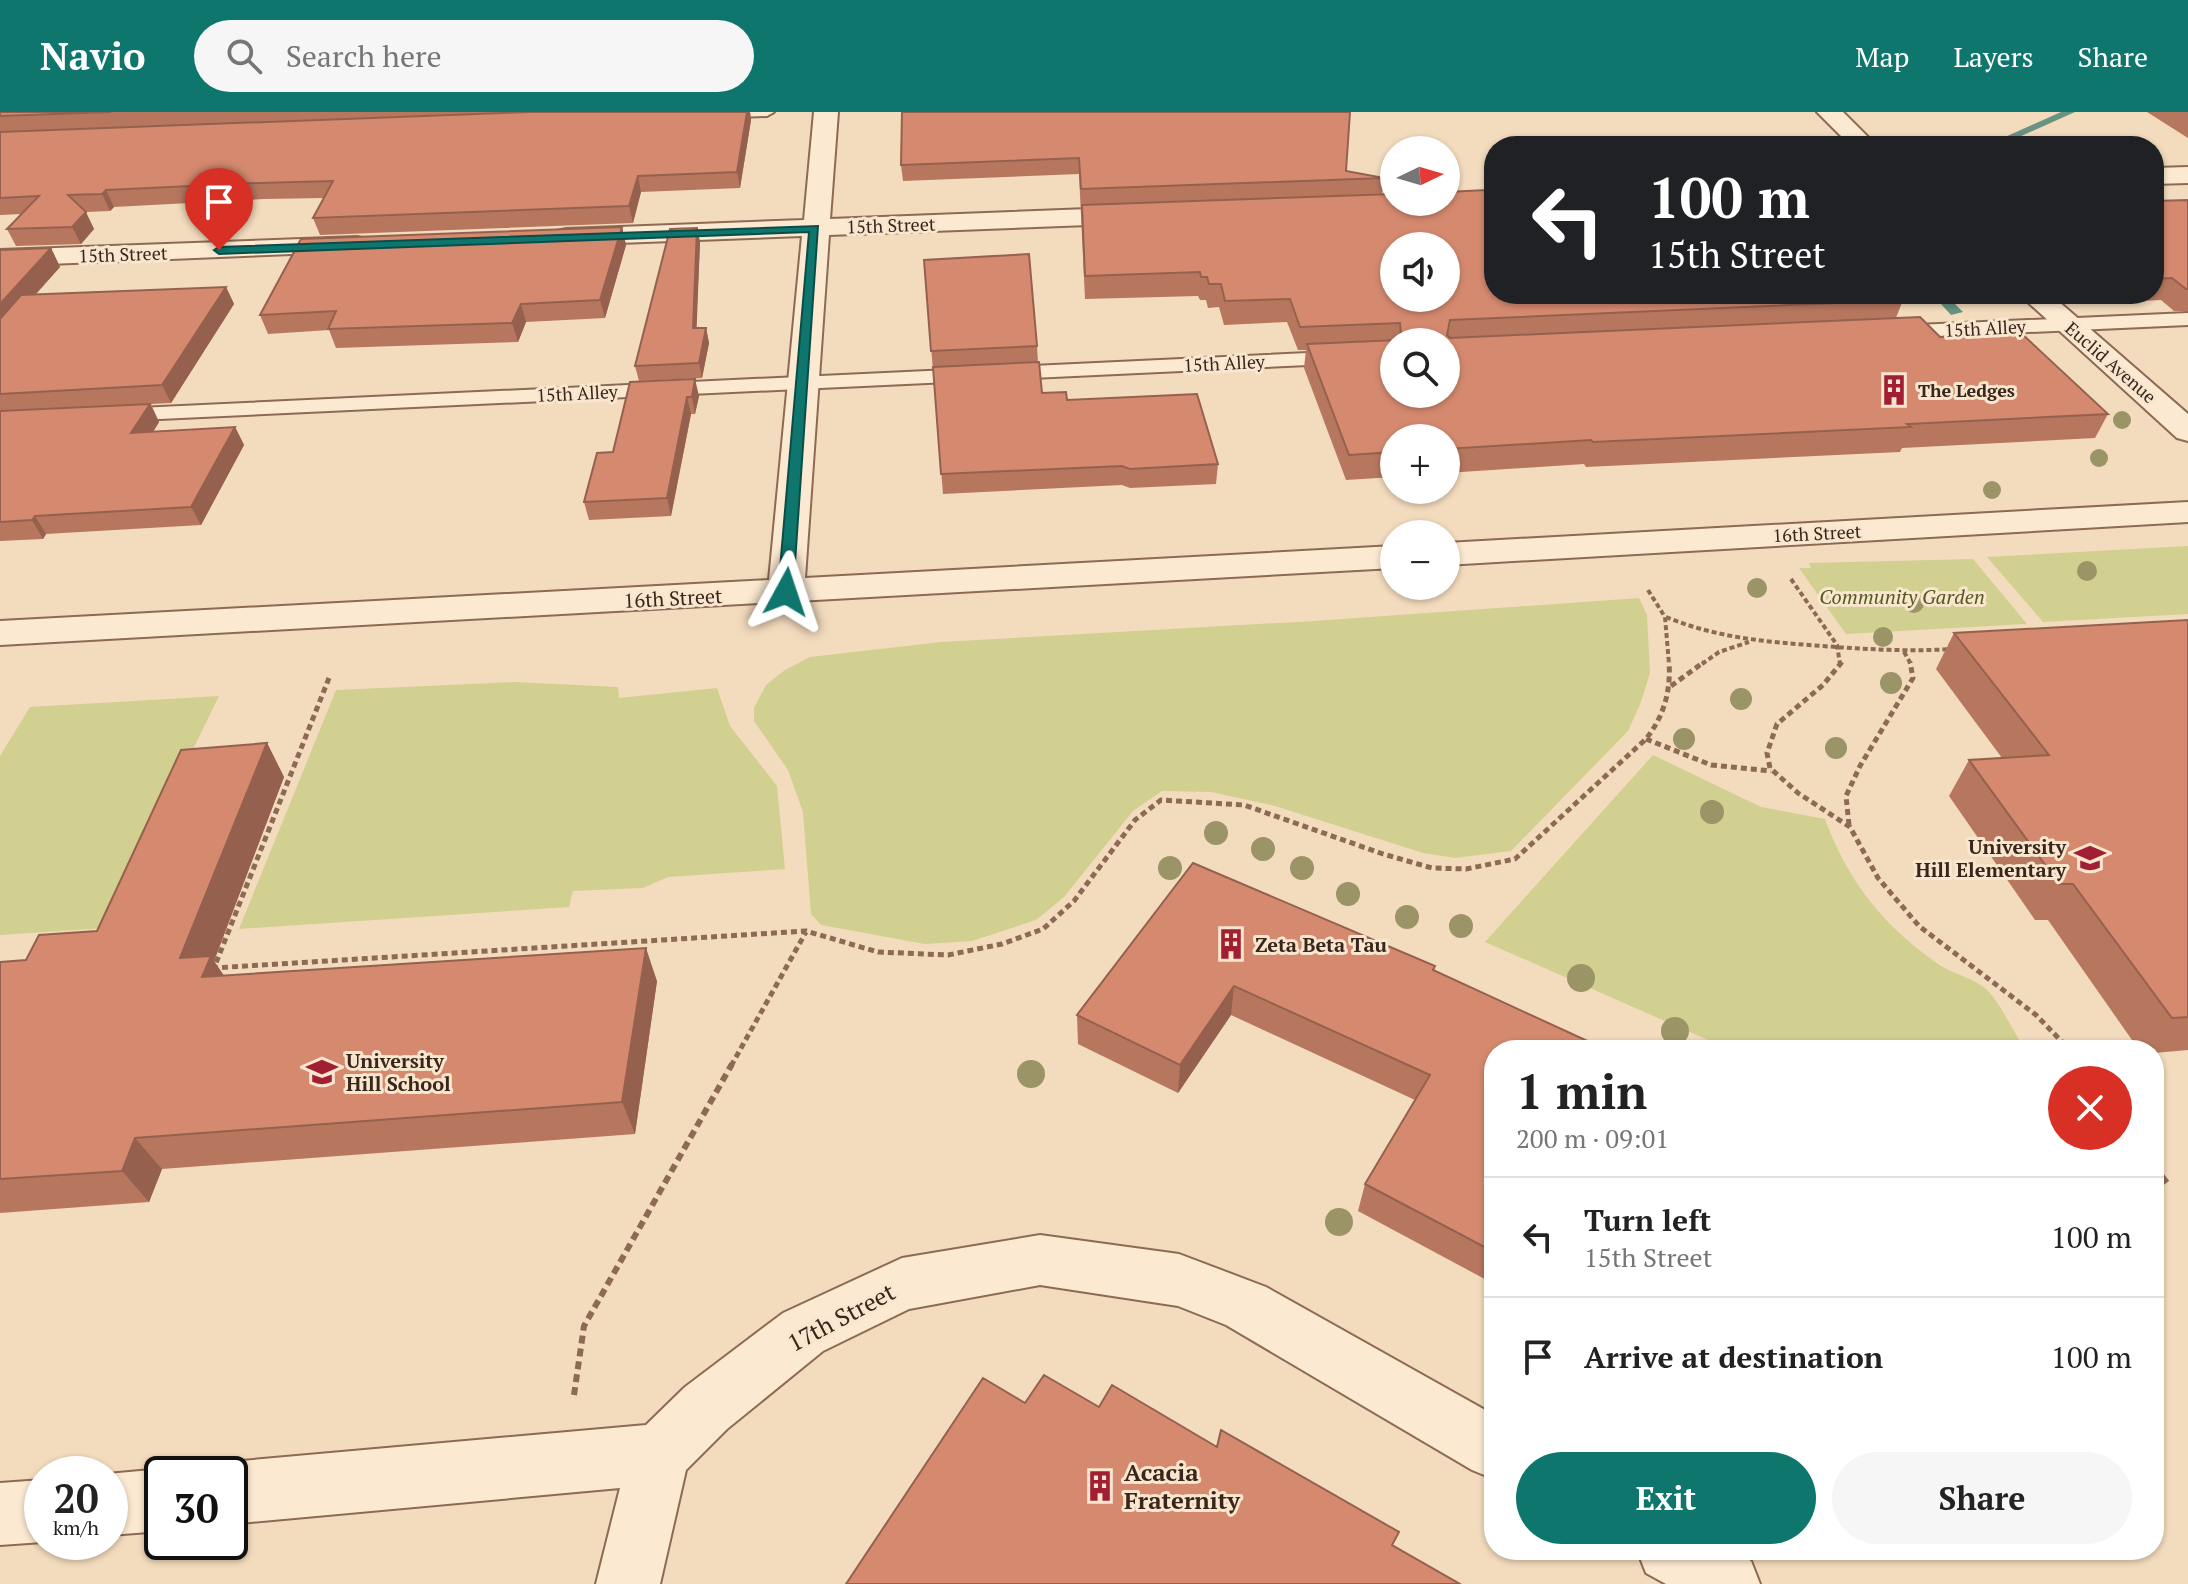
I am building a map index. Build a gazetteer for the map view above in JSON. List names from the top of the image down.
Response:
{
  "streets": {
    "street": [
      "15th Street",
      "Euclid Avenue",
      "16th Street",
      "17th Street"
    ],
    "lane": ["15th Alley"]
  },
  "crossings": [
    ["15th Alley", "Euclid Avenue"]
  ],
  "parks": ["Community Garden"],
  "places": {
    "building": ["The Ledges", "Zeta Beta Tau", "Acacia Fraternity"],
    "school or university": ["University Hill Elementary", "University Hill School"]
  },
  "north": "right",
  "page": {
    "header": "Navio",
    "search": "Search here",
    "nav": ["Map", "Layers", "Share"],
    "map_buttons": ["+", "−"],
    "turn": ["100 m", "15th Street"],
    "heading": ["1 min", "200 m · 09:01"],
    "list": [
      {
        "name": "Turn left",
        "note": "15th Street",
        "value": "100 m"
      },
      {
        "name": "Arrive at destination",
        "value": "100 m"
      }
    ],
    "buttons": ["Exit", "Share"],
    "speed": "20 km/h",
    "limit": "30"
  }
}
